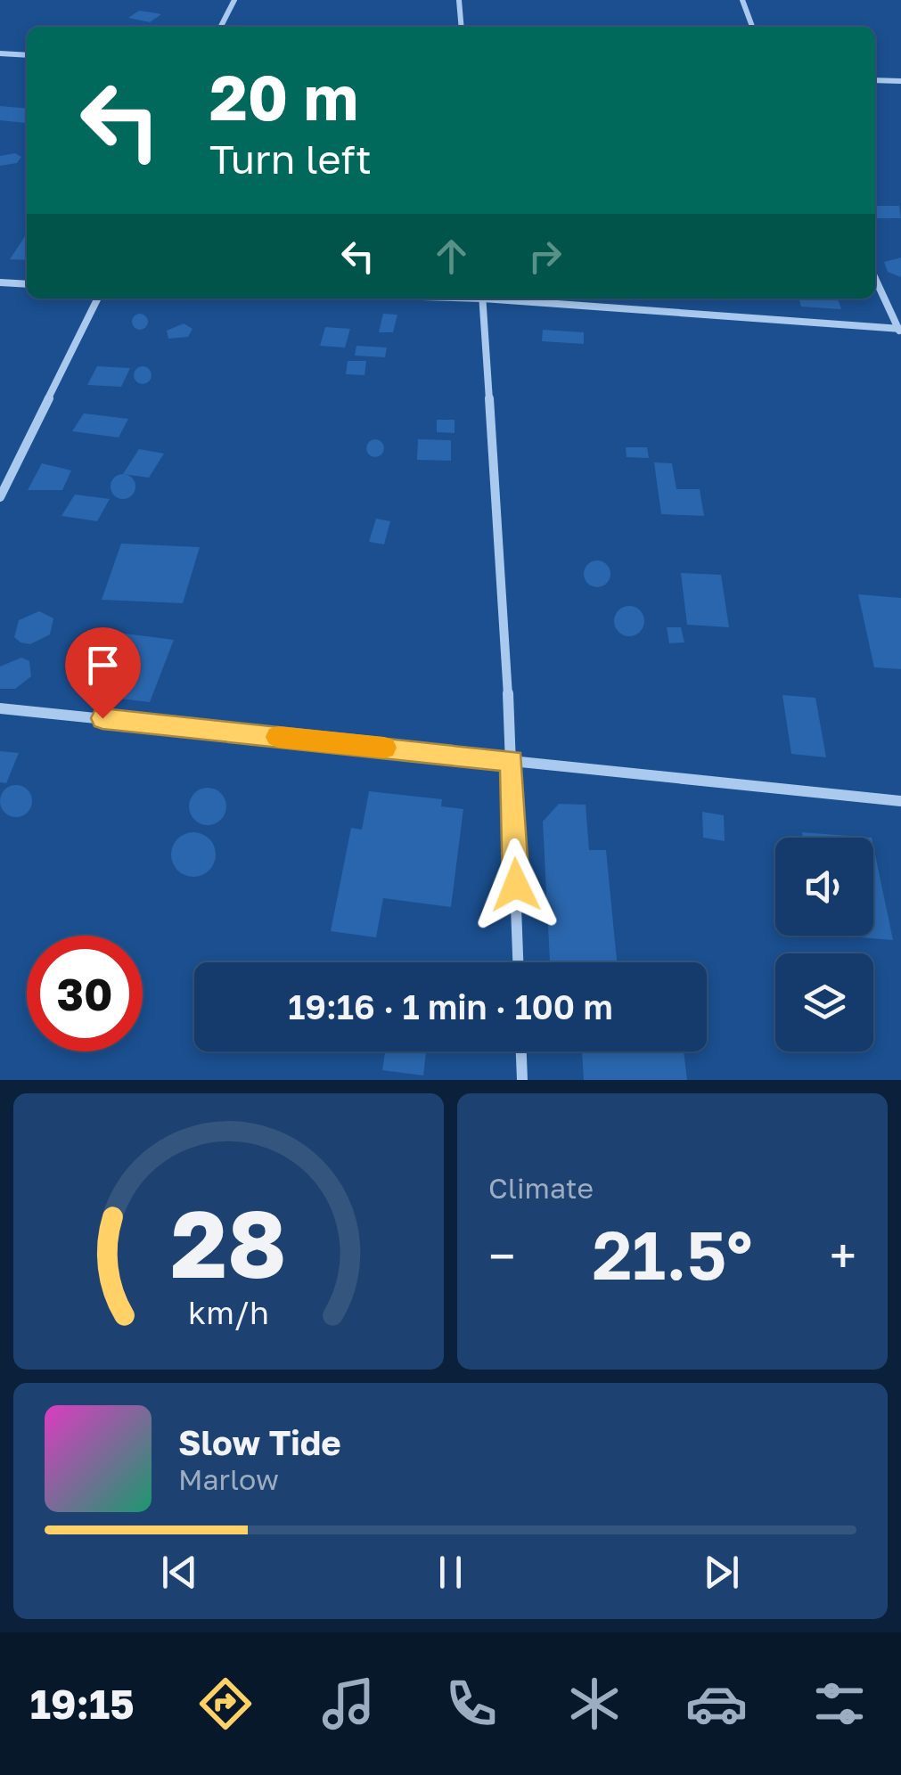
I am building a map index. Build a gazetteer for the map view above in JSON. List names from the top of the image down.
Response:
{
  "page": {
    "turn": ["20 m", "Turn left"],
    "limit": "30",
    "trip": "19:16 · 1 min · 100 m",
    "tile": "Climate",
    "heat": ["−", "21.5°", "+"],
    "song": ["Slow Tide", "Marlow"],
    "tabs": "19:15",
    "gauge": ["28", "km/h"]
  }
}
